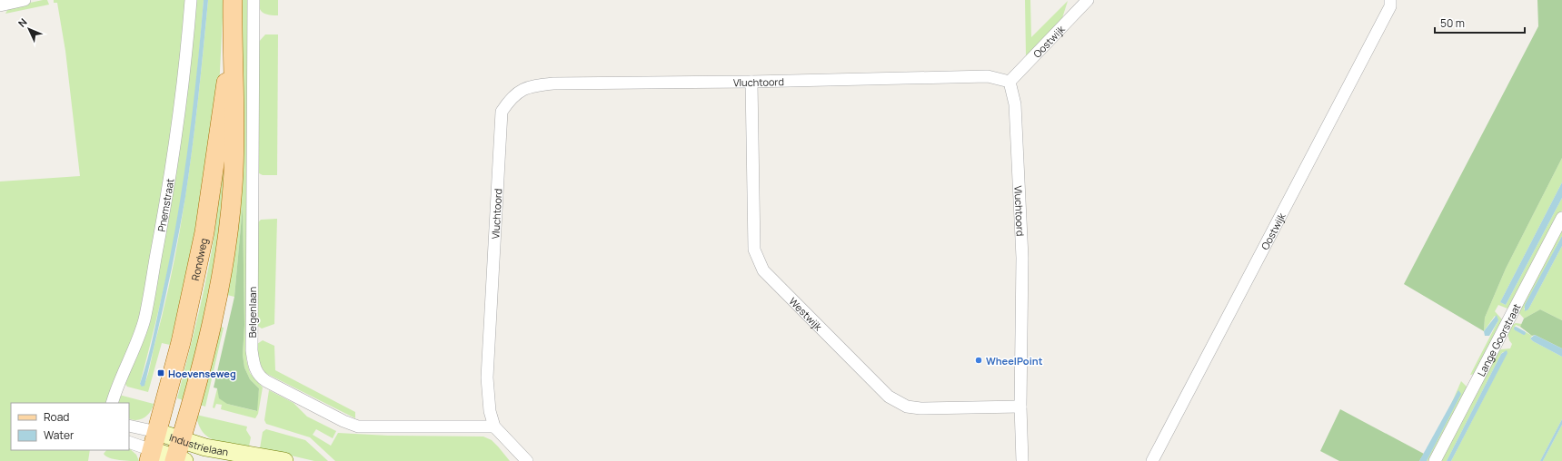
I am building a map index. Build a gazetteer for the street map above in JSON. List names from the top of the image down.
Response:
{
  "streets": {
    "main road": ["Rondweg", "Industrielaan"],
    "street": [
      "Oostwijk",
      "Vluchtoord",
      "Pnemstraat",
      "Belgenlaan",
      "Westwijk",
      "Lange Goorstraat"
    ]
  },
  "crossings": [
    ["Oostwijk", "Vluchtoord"],
    ["Vluchtoord", "Belgenlaan"],
    ["Vluchtoord", "Westwijk"],
    ["Rondweg", "Industrielaan"]
  ],
  "places": {
    "other": ["WheelPoint"],
    "transit": ["Hoevenseweg"]
  },
  "legend": ["Road", "Water"],
  "scale_bar": "50 m",
  "north": "top left"
}
